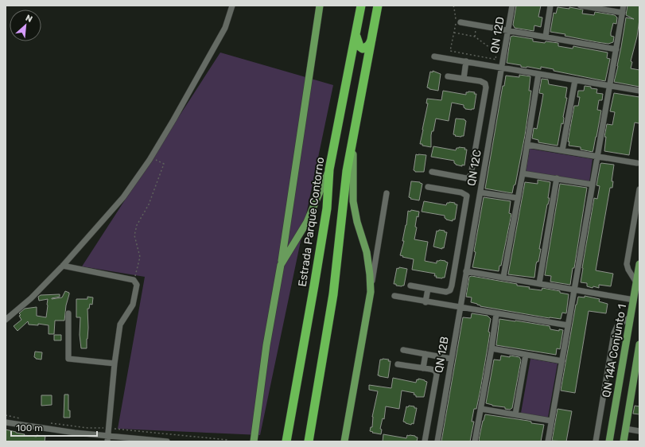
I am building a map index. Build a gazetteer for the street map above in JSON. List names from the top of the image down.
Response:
{
  "streets": {
    "highway": ["Estrada Parque Contorno"],
    "main road": ["QN 14A Conjunto 1"],
    "street": ["QN 12D", "QN 12C", "QN 12B"]
  },
  "crossings": [
    ["QN 12D", "QN 12C"],
    ["QN 12C", "QN 12B"]
  ],
  "scale_bar": "100 m",
  "north": "top right"
}
